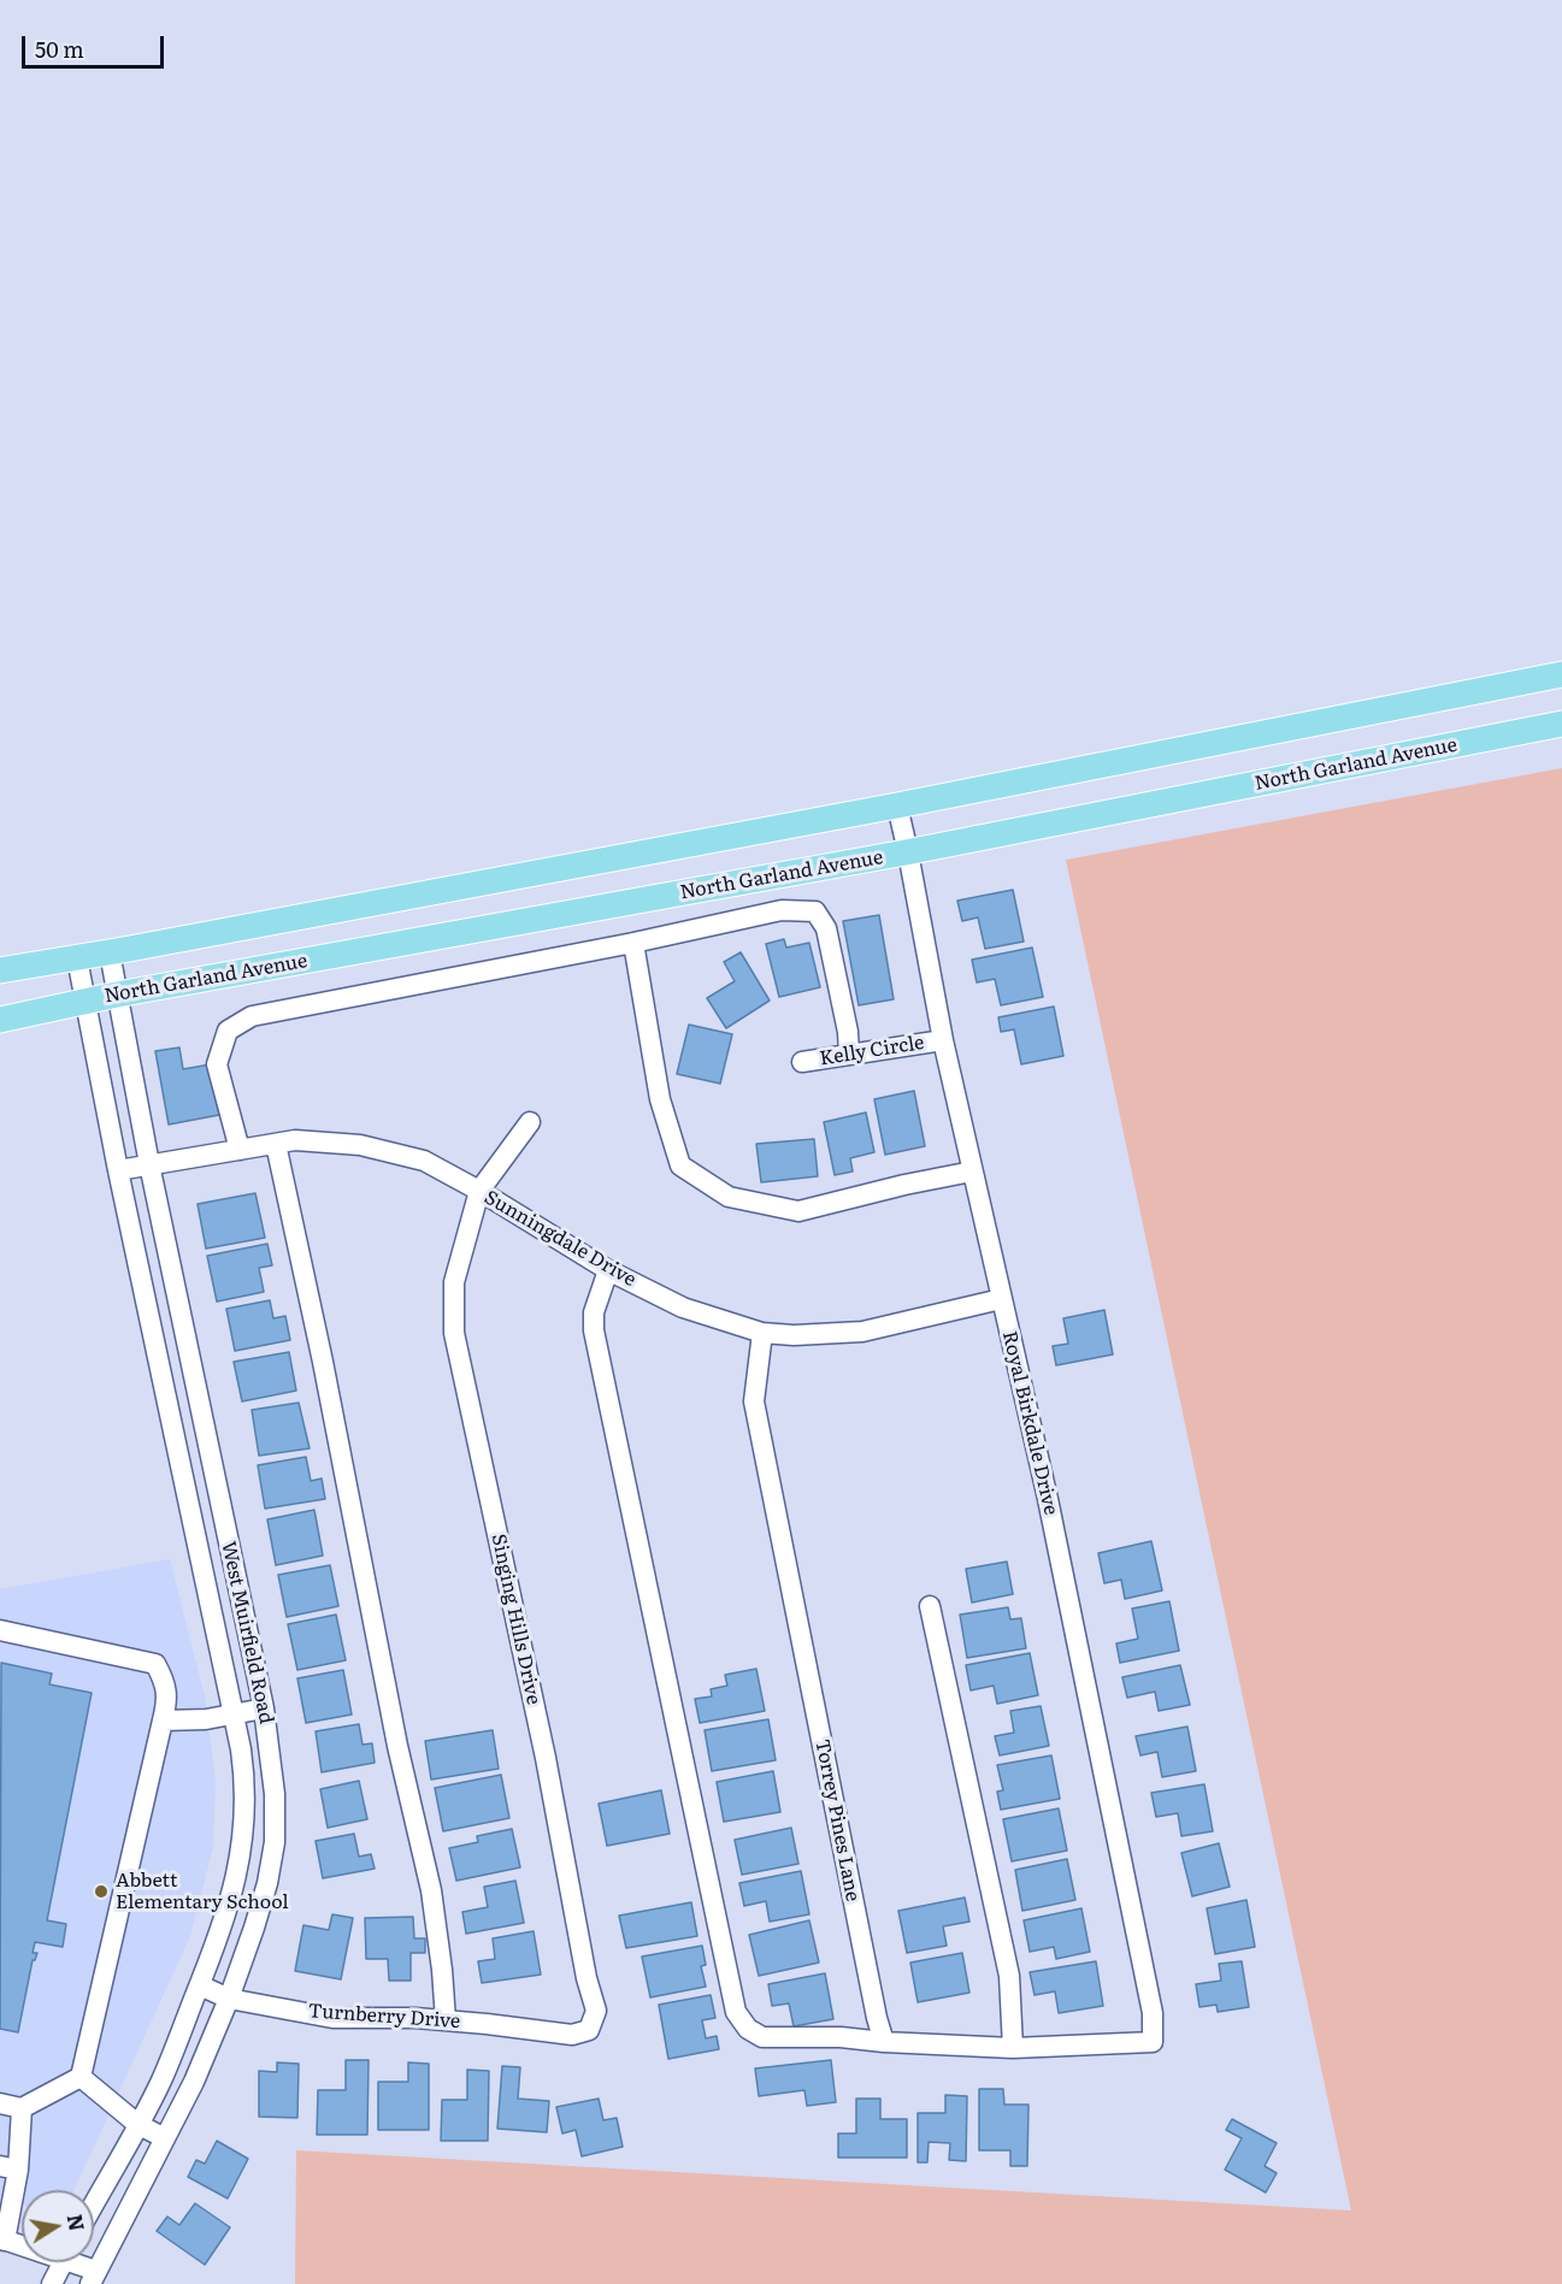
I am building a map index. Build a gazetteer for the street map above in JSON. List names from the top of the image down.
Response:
{
  "streets": {
    "main road": ["North Garland Avenue"],
    "street": [
      "Kelly Circle",
      "Sunningdale Drive",
      "Royal Birkdale Drive",
      "Singing Hills Drive",
      "West Muirfield Road",
      "Torrey Pines Lane",
      "Turnberry Drive"
    ]
  },
  "crossings": [
    ["North Garland Avenue", "Royal Birkdale Drive"],
    ["North Garland Avenue", "West Muirfield Road"],
    ["Kelly Circle", "Royal Birkdale Drive"],
    ["Sunningdale Drive", "Royal Birkdale Drive"],
    ["Sunningdale Drive", "Singing Hills Drive"],
    ["Sunningdale Drive", "West Muirfield Road"],
    ["Sunningdale Drive", "Torrey Pines Lane"],
    ["Singing Hills Drive", "Turnberry Drive"],
    ["West Muirfield Road", "Turnberry Drive"]
  ],
  "places": ["Abbett Elementary School"],
  "scale_bar": "50 m",
  "north": "right"
}
